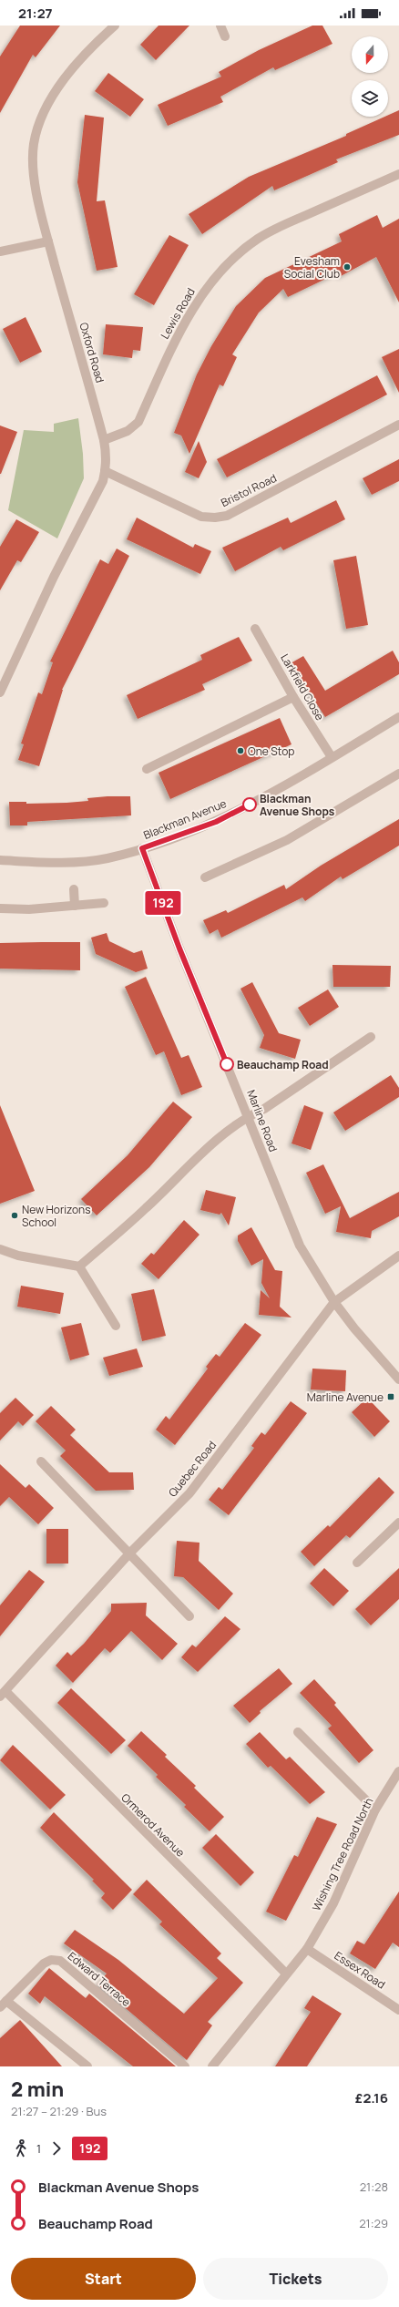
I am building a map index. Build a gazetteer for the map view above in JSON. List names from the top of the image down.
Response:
{
  "streets": {
    "street": [
      "Lewis Road",
      "Oxford Road",
      "Bristol Road",
      "Larkfield Close",
      "Blackman Avenue",
      "Marline Road",
      "Quebec Road",
      "Ormerod Avenue",
      "Wishing Tree Road North",
      "Essex Road",
      "Edward Terrace"
    ]
  },
  "crossings": [
    ["Lewis Road", "Oxford Road"],
    ["Oxford Road", "Bristol Road"],
    ["Larkfield Close", "Blackman Avenue"],
    ["Blackman Avenue", "Marline Road"],
    ["Marline Road", "Quebec Road"],
    ["Quebec Road", "Ormerod Avenue"],
    ["Ormerod Avenue", "Wishing Tree Road North"],
    ["Wishing Tree Road North", "Essex Road"]
  ],
  "places": {
    "other": [
      "Evesham Social Club",
      "One Stop",
      "Blackman Avenue Shops",
      "Beauchamp Road",
      "New Horizons School"
    ],
    "transit": ["Marline Avenue"]
  },
  "lines": ["bus line 192"],
  "north": "bottom",
  "page": {
    "status": "21:27",
    "on_map": "192",
    "heading": ["2 min", "21:27 – 21:29 · Bus", "£2.16"],
    "legs": ["1", "192"],
    "list": [
      {
        "name": "Blackman Avenue Shops",
        "value": "21:28"
      },
      {
        "name": "Beauchamp Road",
        "value": "21:29"
      }
    ],
    "buttons": ["Start", "Tickets"]
  }
}
